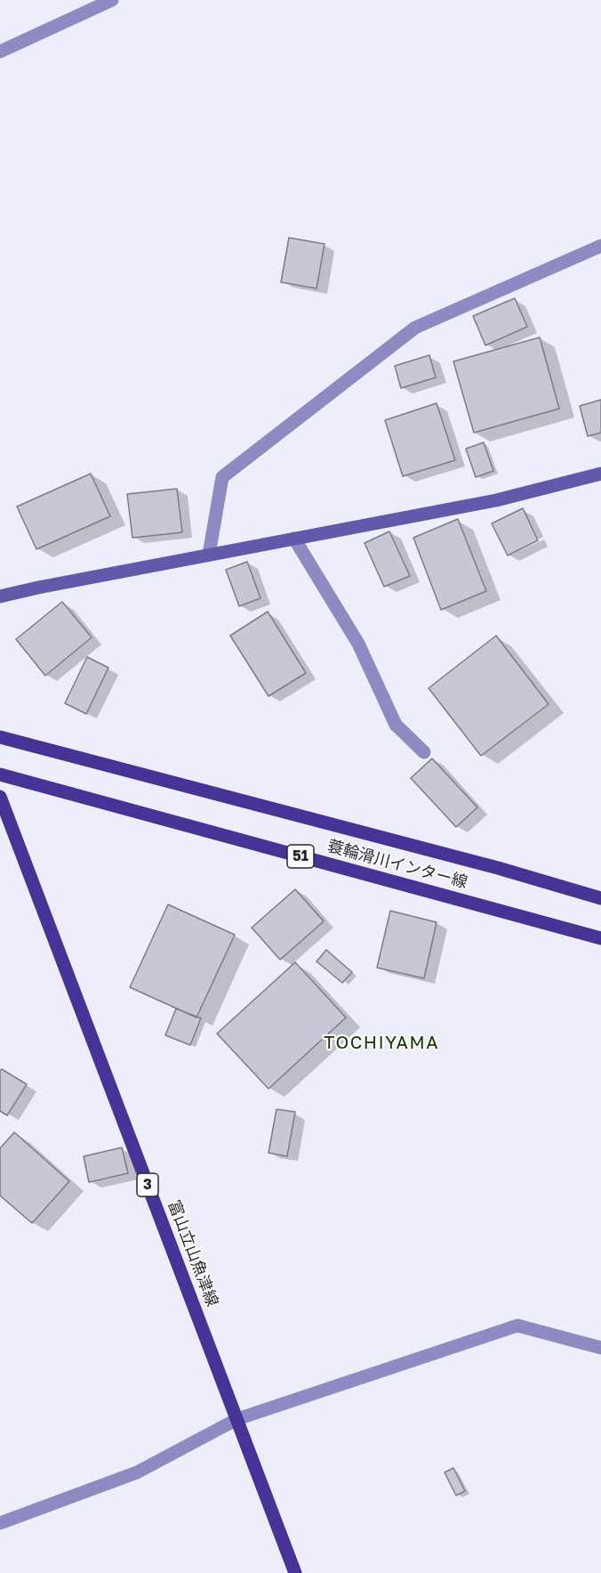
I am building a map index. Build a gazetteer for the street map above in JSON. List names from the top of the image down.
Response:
{
  "streets": {
    "main road": [
      "51",
      "蓑輪滑川インター線",
      "3",
      "富山立山魚津線"
    ]
  },
  "districts": ["TOCHIYAMA"]
}
